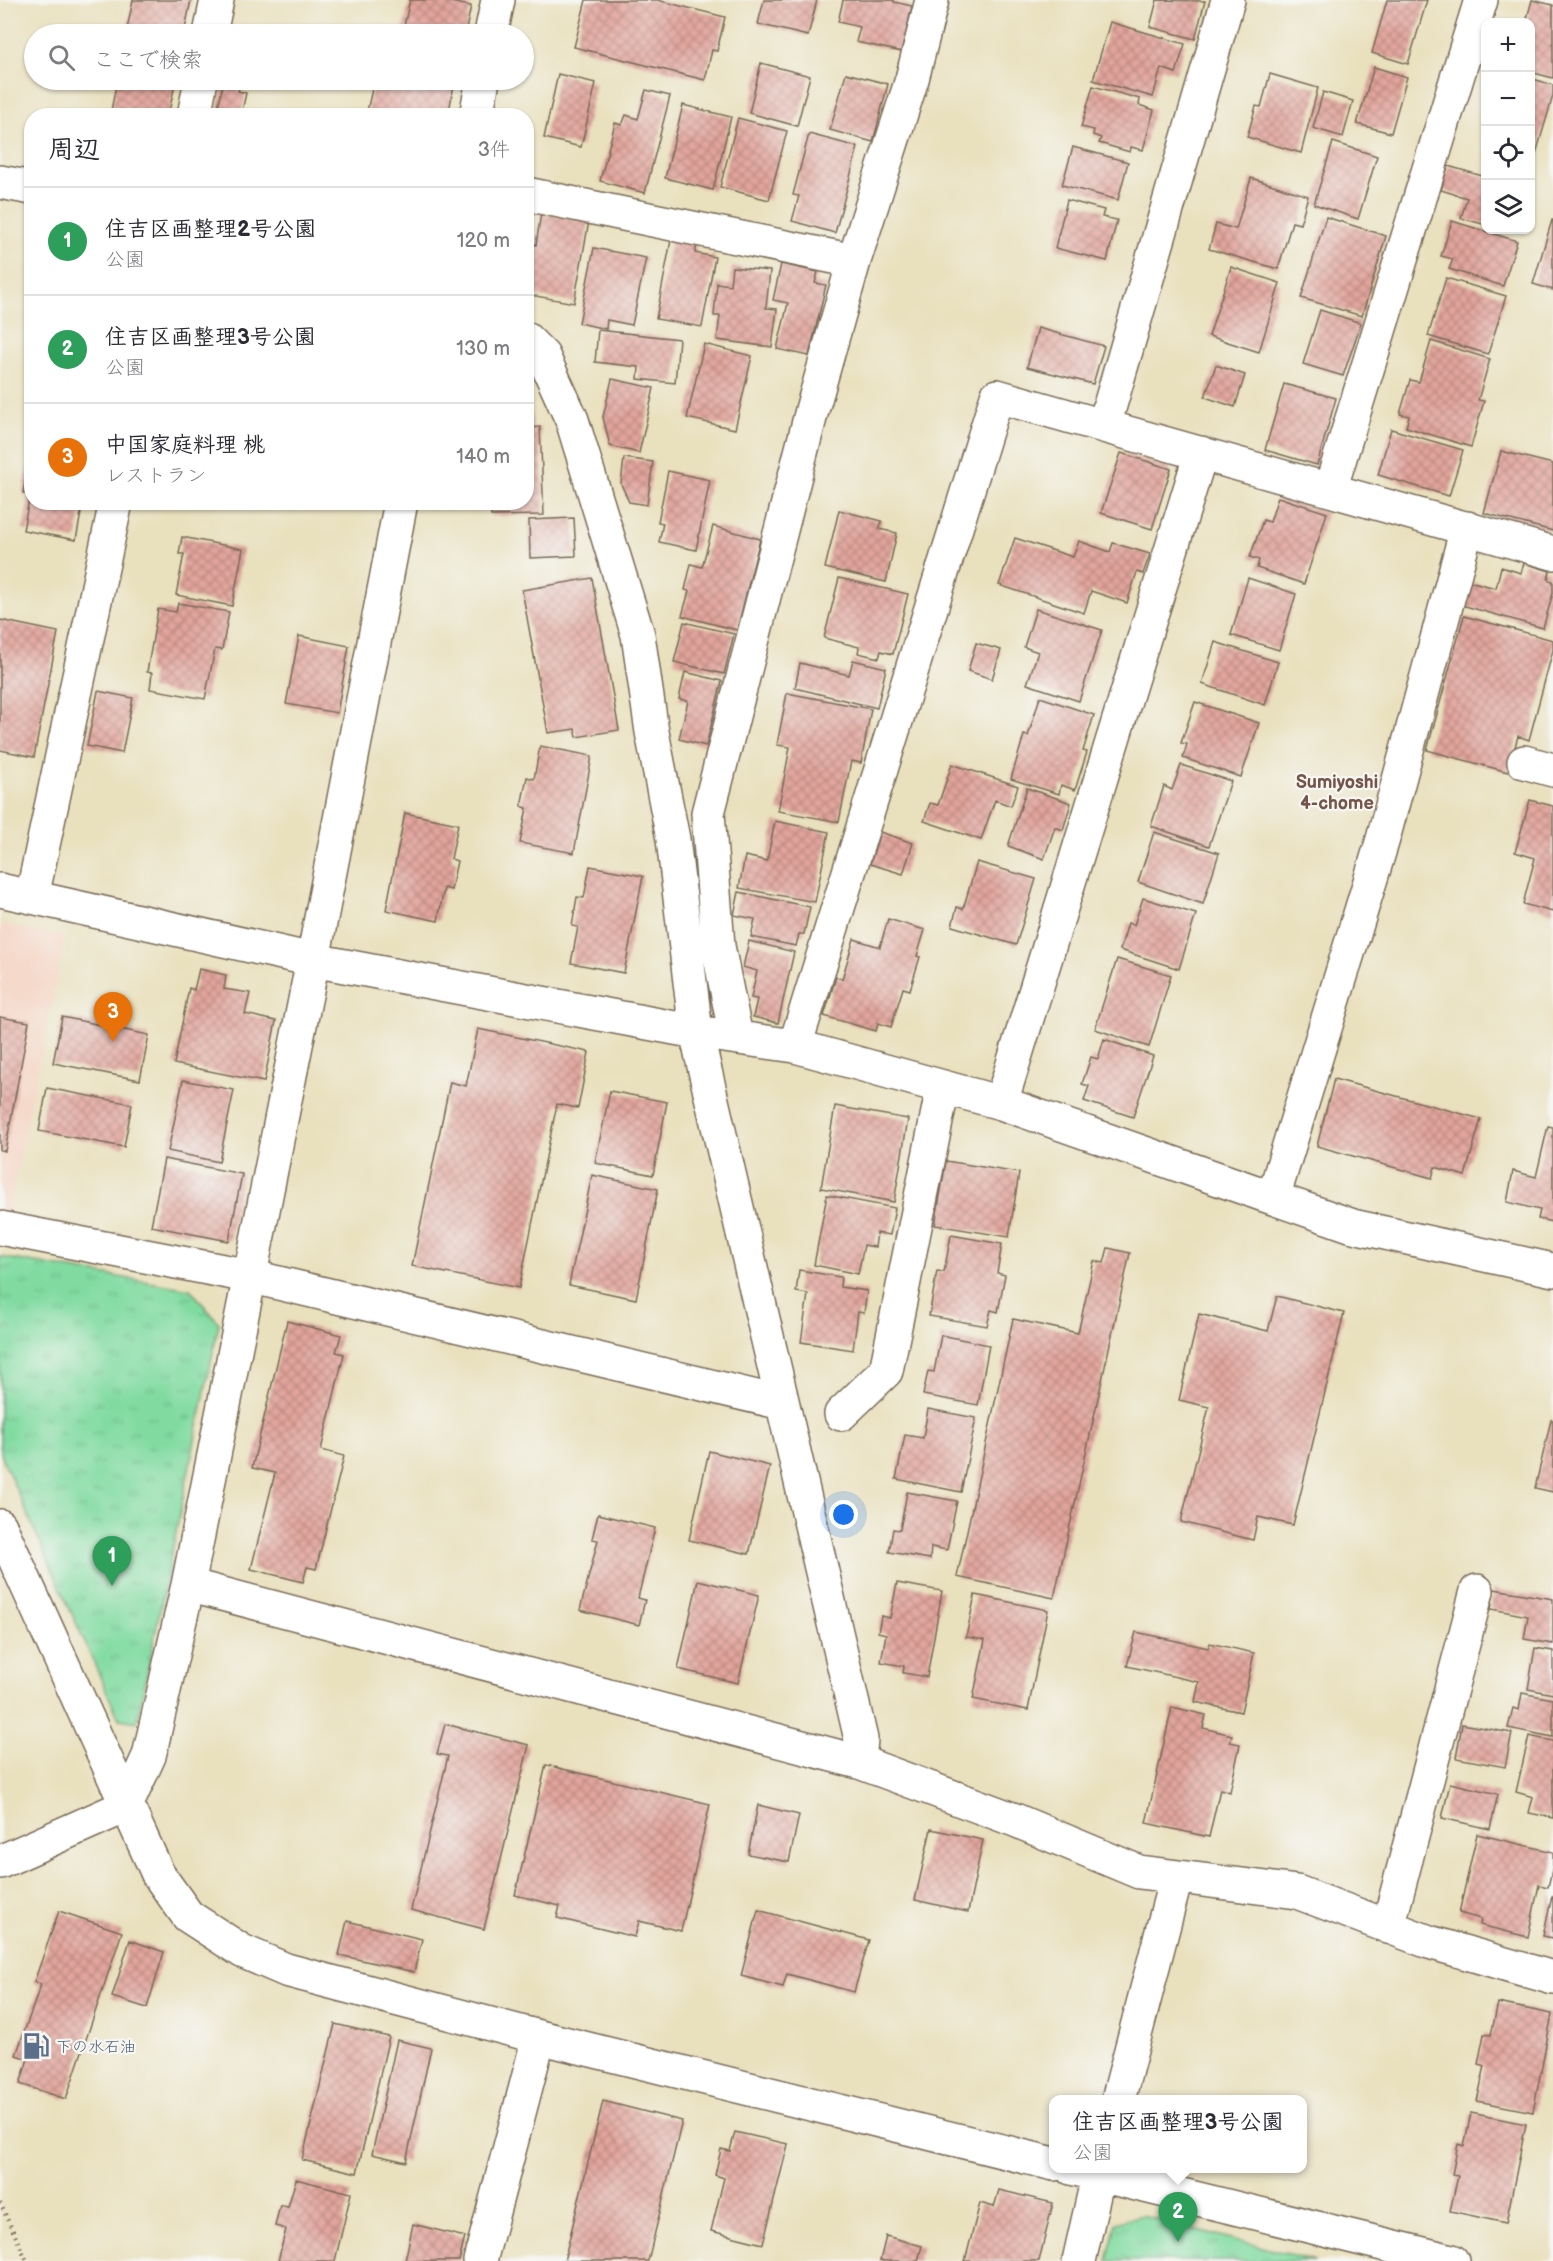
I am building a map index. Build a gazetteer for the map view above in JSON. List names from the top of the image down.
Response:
{
  "districts": ["Sumiyoshi 4-chome"],
  "places": {
    "fuel station": ["下の水石油"]
  },
  "page": {
    "map_buttons": ["+", "−"],
    "search": "ここで検索",
    "heading": ["周辺", "3件"],
    "list": [
      {
        "mark": "1",
        "name": "住吉区画整理2号公園",
        "note": "公園",
        "value": "120 m"
      },
      {
        "mark": "2",
        "name": "住吉区画整理3号公園",
        "note": "公園",
        "value": "130 m"
      },
      {
        "mark": "3",
        "name": "中国家庭料理 桃",
        "note": "レストラン",
        "value": "140 m"
      }
    ],
    "pins": ["3", "1", "2"],
    "popup": ["住吉区画整理3号公園", "公園"]
  }
}
